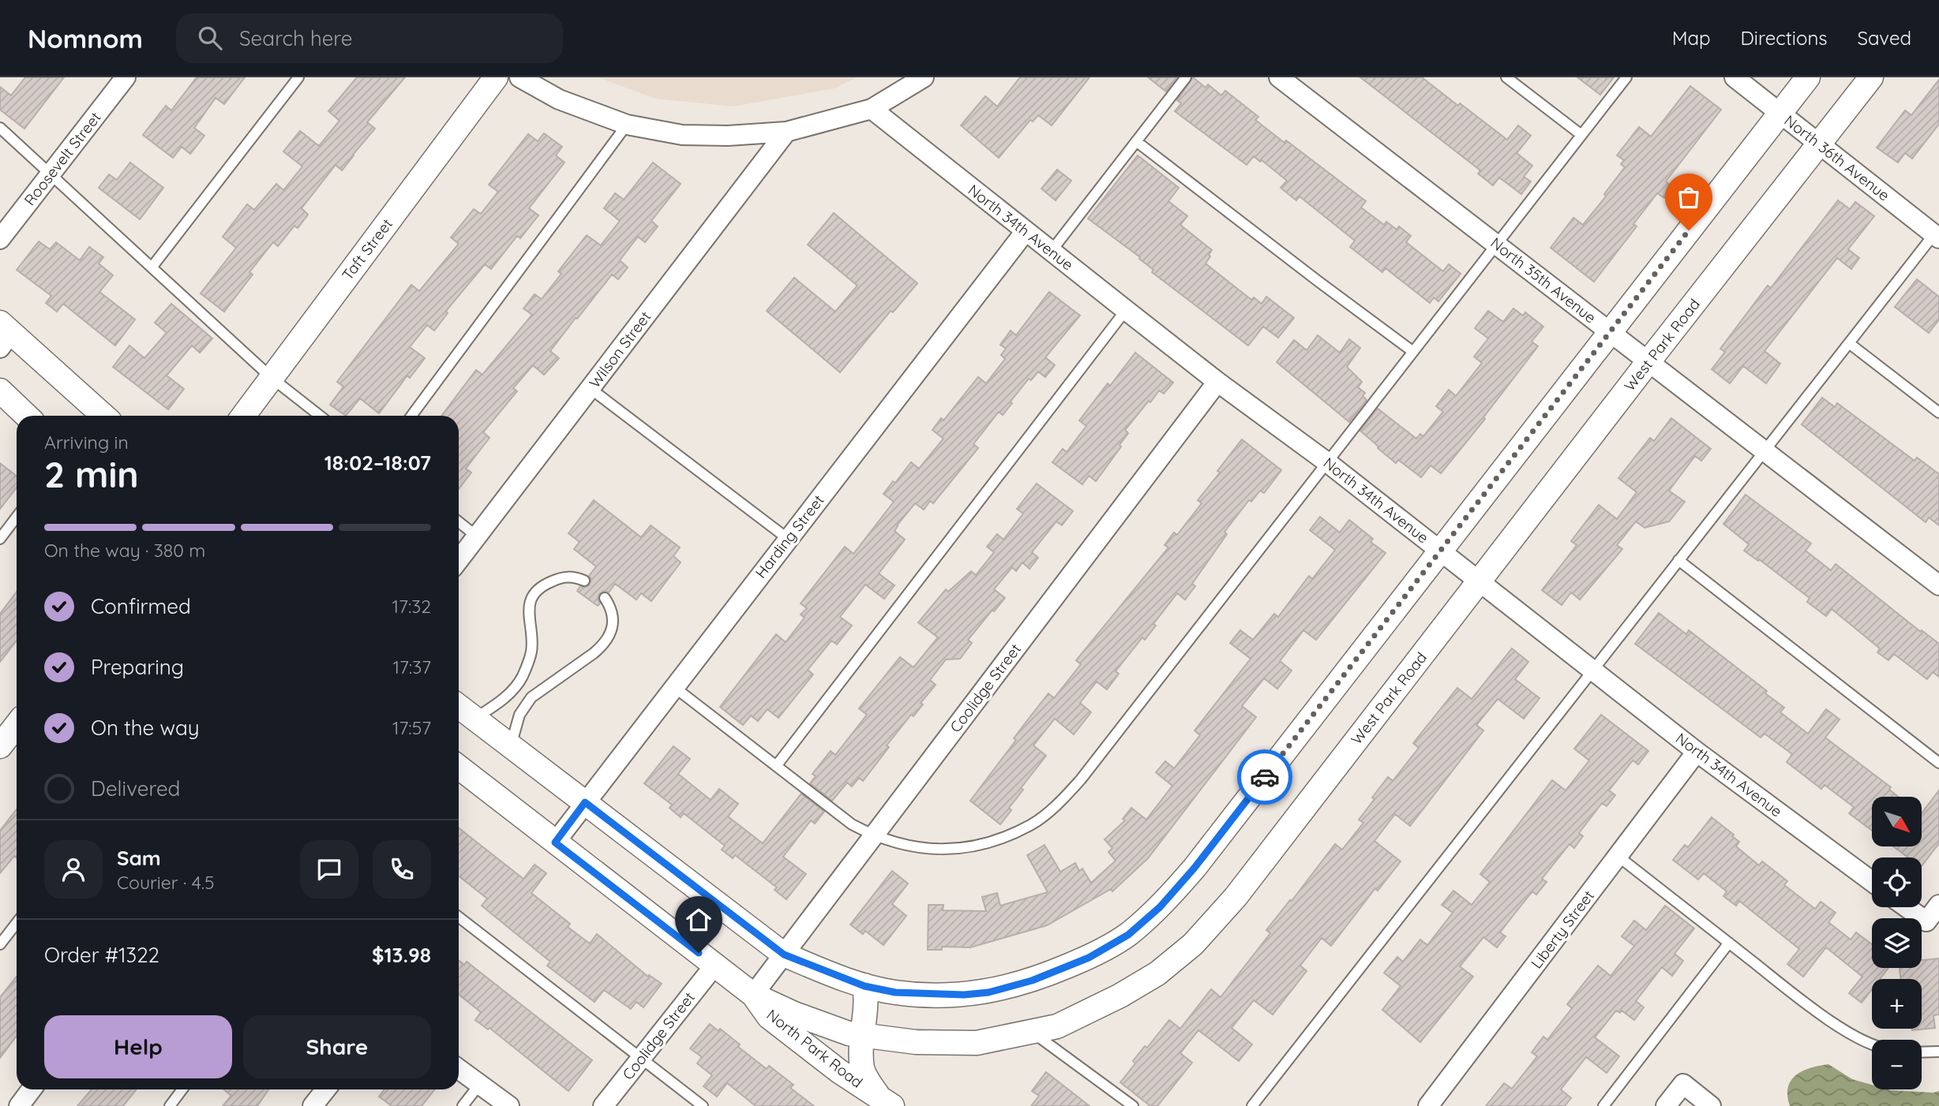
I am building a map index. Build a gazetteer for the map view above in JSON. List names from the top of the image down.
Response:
{
  "streets": {
    "street": [
      "North 36th Avenue",
      "Roosevelt Street",
      "North 34th Avenue",
      "Taft Street",
      "North 35th Avenue",
      "West Park Road",
      "Wilson Street",
      "Harding Street",
      "Coolidge Street",
      "Liberty Street",
      "North Park Road"
    ]
  },
  "crossings": [
    ["North 36th Avenue", "West Park Road"],
    ["North 34th Avenue", "West Park Road"],
    ["North 34th Avenue", "Harding Street"],
    ["North 34th Avenue", "Coolidge Street"],
    ["North 34th Avenue", "Liberty Street"],
    ["North 35th Avenue", "West Park Road"],
    ["West Park Road", "Coolidge Street"],
    ["West Park Road", "North Park Road"],
    ["Harding Street", "North Park Road"],
    ["Coolidge Street", "North Park Road"]
  ],
  "north": "bottom right",
  "page": {
    "header": "Nomnom",
    "search": "Search here",
    "nav": ["Map", "Directions", "Saved"],
    "heading": ["2 min", "Arriving in", "18:02–18:07"],
    "panel": [
      "Sam",
      "Courier · 4.5",
      "Order #1322",
      "$13.98"
    ],
    "bar": "On the way · 380 m",
    "list": [
      ["Confirmed", "17:32"],
      ["Preparing", "17:37"],
      ["On the way", "17:57"],
      "Delivered"
    ],
    "map_buttons": ["+", "−"],
    "buttons": ["Help", "Share"]
  }
}
